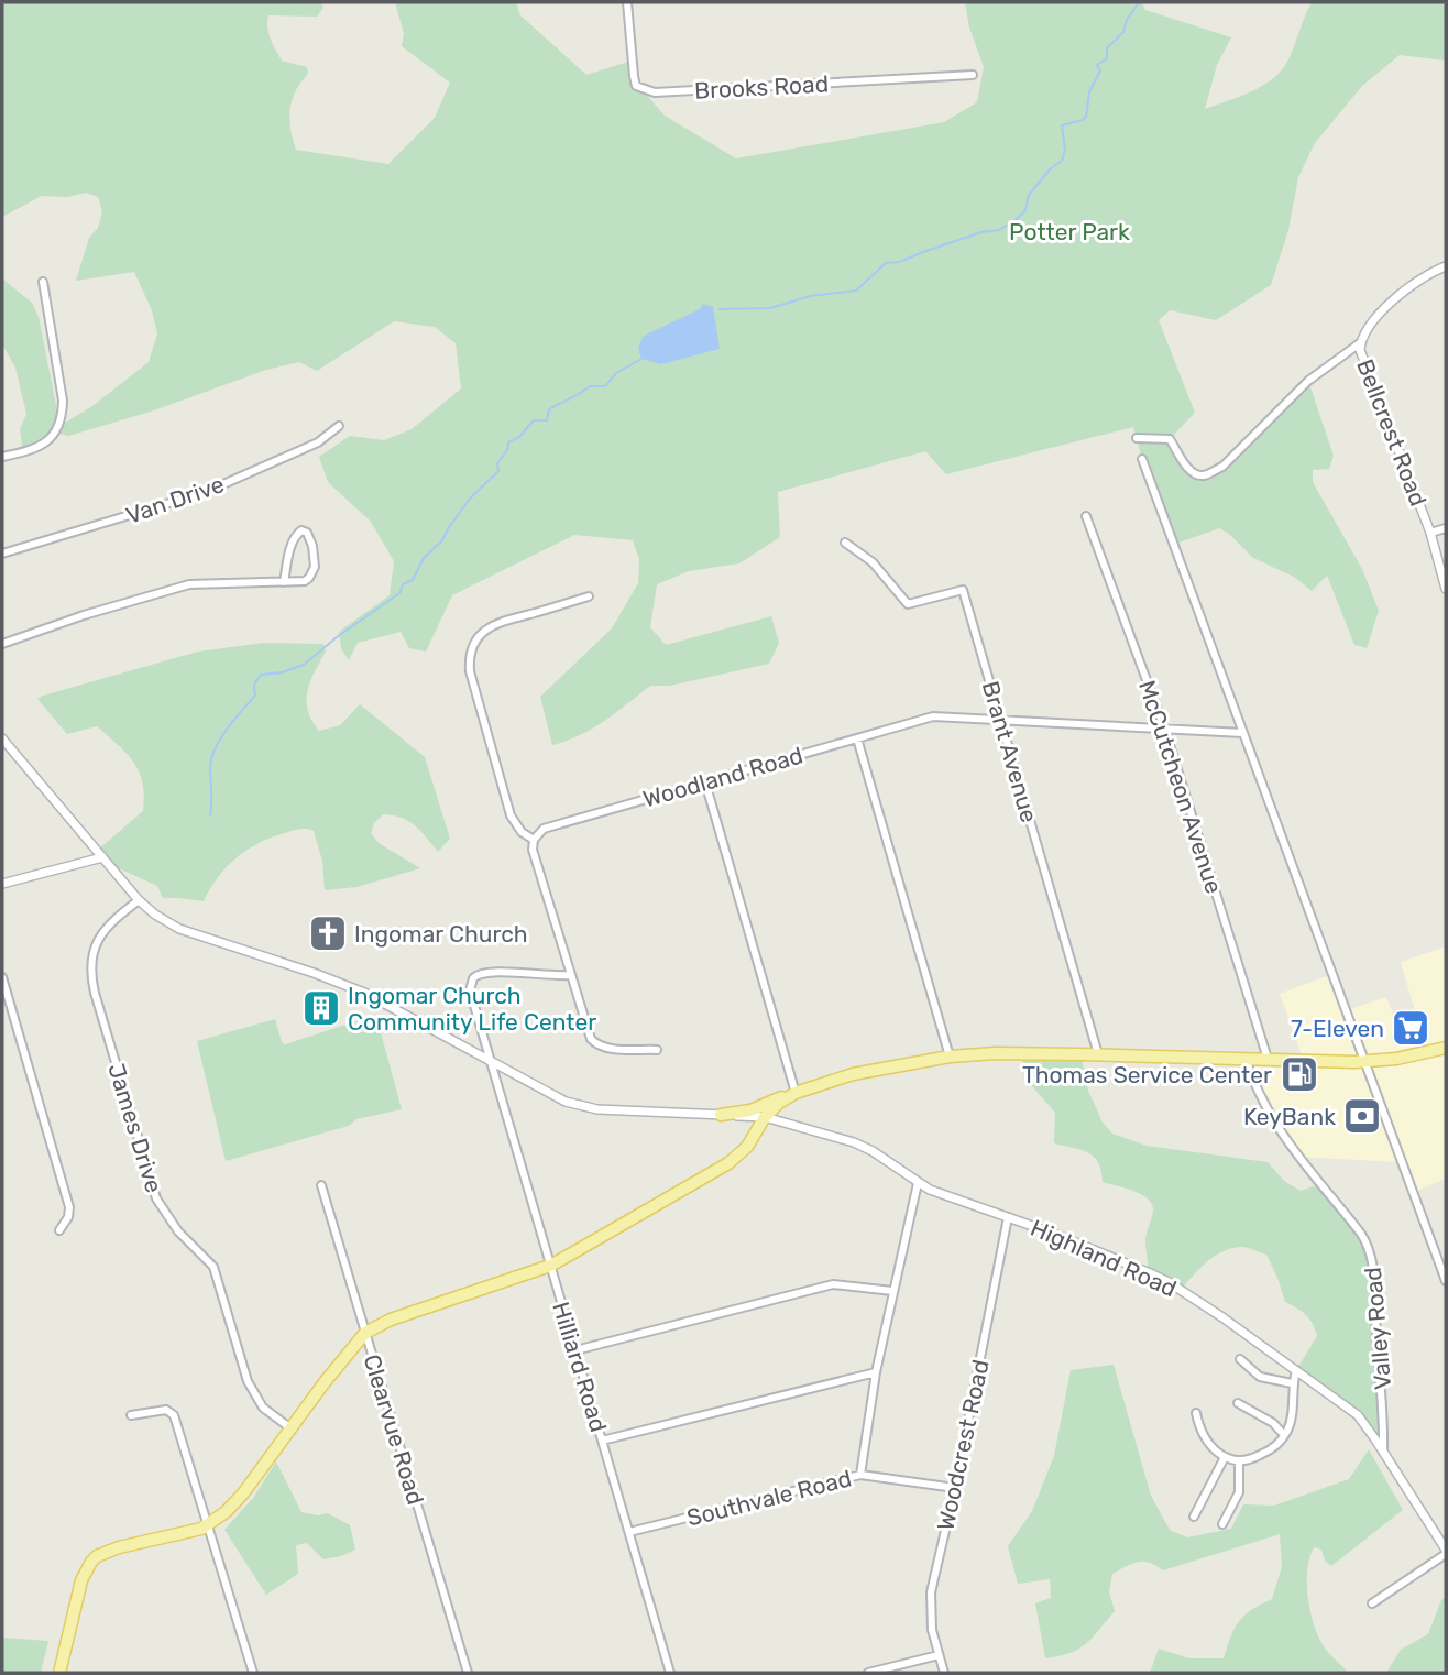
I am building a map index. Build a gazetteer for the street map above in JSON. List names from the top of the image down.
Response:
{
  "streets": {
    "street": [
      "Brooks Road",
      "Bellcrest Road",
      "Van Drive",
      "Brant Avenue",
      "Woodland Road",
      "McCutcheon Avenue",
      "James Drive",
      "Highland Road",
      "Valley Road",
      "Hilliard Road",
      "Clearvue Road",
      "Woodcrest Road",
      "Southvale Road"
    ]
  },
  "crossings": [
    ["Brant Avenue", "Woodland Road"],
    ["Woodland Road", "McCutcheon Avenue"],
    ["James Drive", "Highland Road"],
    ["Highland Road", "Valley Road"],
    ["Highland Road", "Hilliard Road"],
    ["Highland Road", "Woodcrest Road"],
    ["Hilliard Road", "Southvale Road"],
    ["Woodcrest Road", "Southvale Road"]
  ],
  "parks": ["Potter Park"],
  "places": {
    "church": ["Ingomar Church"],
    "building": ["Ingomar Church Community Life Center"],
    "supermarket": ["7-Eleven"],
    "fuel station": ["Thomas Service Center"],
    "bank": ["KeyBank"]
  }
}
